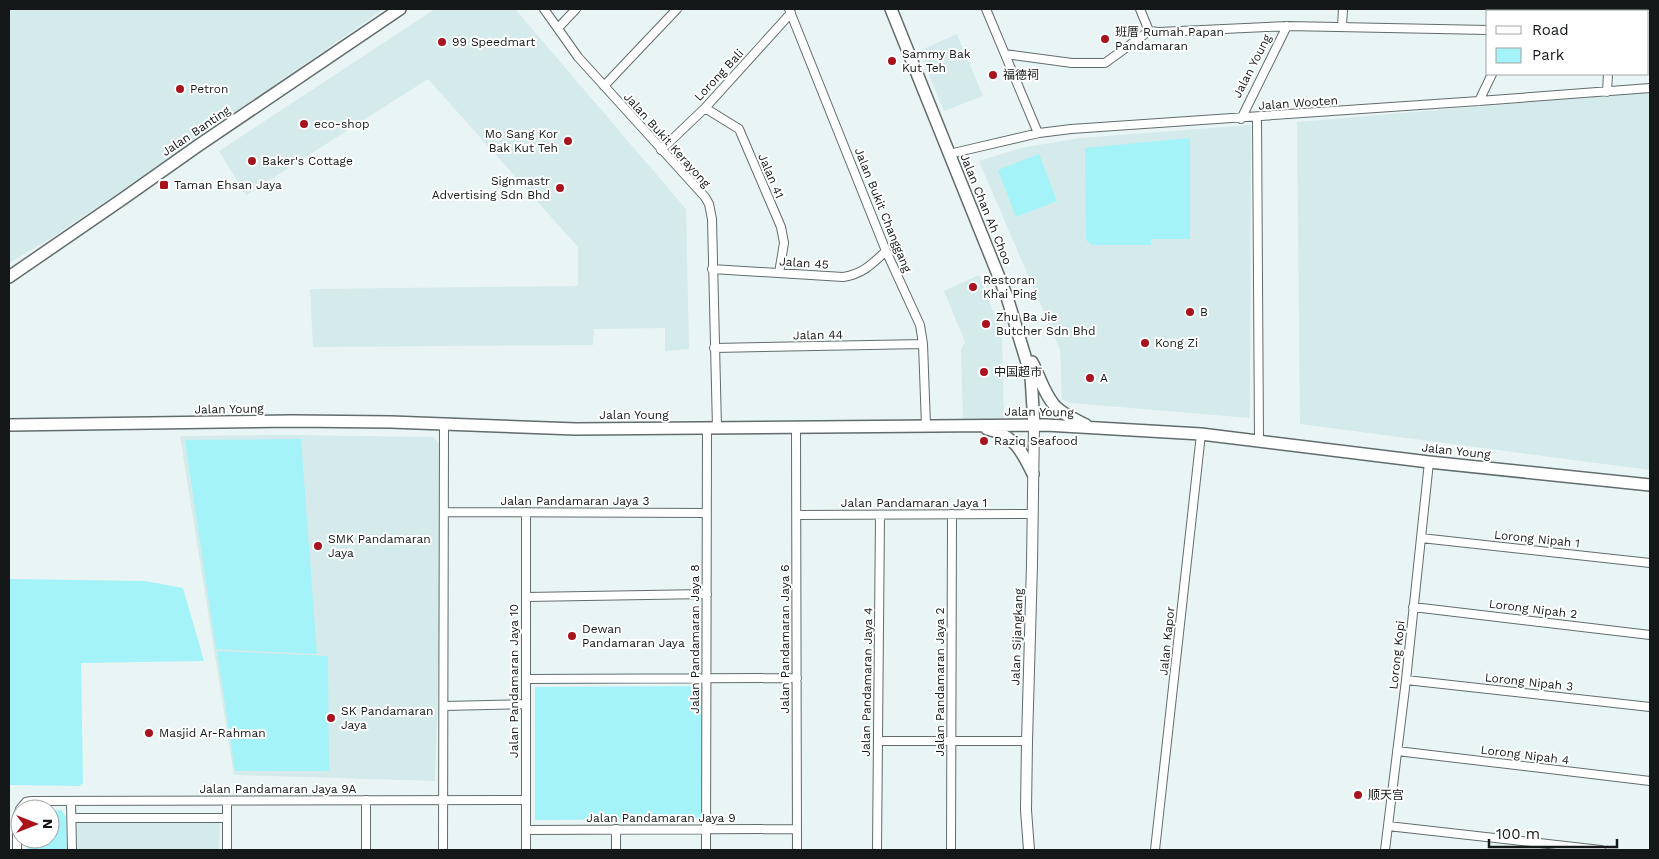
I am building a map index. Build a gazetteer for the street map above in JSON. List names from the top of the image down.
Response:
{
  "streets": {
    "main road": ["Jalan Young", "Jalan Banting", "Jalan Chan Ah Choo"],
    "street": [
      "Lorong Bali",
      "Jalan Wooten",
      "Jalan Bukit Kerayong",
      "Jalan 41",
      "Jalan Bukit Changgang",
      "Jalan 45",
      "Jalan 44",
      "Jalan Pandamaran Jaya 3",
      "Jalan Pandamaran Jaya 1",
      "Lorong Nipah 1",
      "Lorong Nipah 2",
      "Jalan Sijangkang",
      "Jalan Pandamaran Jaya 8",
      "Jalan Pandamaran Jaya 6",
      "Jalan Kapor",
      "Lorong Kopi",
      "Jalan Pandamaran Jaya 10",
      "Jalan Pandamaran Jaya 4",
      "Jalan Pandamaran Jaya 2",
      "Lorong Nipah 3",
      "Lorong Nipah 4",
      "Jalan Pandamaran Jaya 9A",
      "Jalan Pandamaran Jaya 9"
    ]
  },
  "crossings": [
    ["Jalan Young", "Jalan Wooten"],
    ["Jalan Young", "Jalan Bukit Kerayong"],
    ["Jalan Young", "Jalan Chan Ah Choo"],
    ["Jalan Young", "Jalan Bukit Changgang"],
    ["Jalan Young", "Jalan Sijangkang"],
    ["Jalan Young", "Jalan Pandamaran Jaya 8"],
    ["Jalan Young", "Jalan Pandamaran Jaya 6"],
    ["Jalan Young", "Jalan Kapor"],
    ["Jalan Young", "Lorong Kopi"],
    ["Lorong Bali", "Jalan Bukit Kerayong"],
    ["Lorong Bali", "Jalan 41"],
    ["Lorong Bali", "Jalan Bukit Changgang"],
    ["Jalan Wooten", "Jalan Chan Ah Choo"],
    ["Jalan Bukit Kerayong", "Jalan 45"],
    ["Jalan Bukit Kerayong", "Jalan 44"],
    ["Jalan Bukit Kerayong", "Jalan Pandamaran Jaya 8"],
    ["Jalan 41", "Jalan 45"],
    ["Jalan Chan Ah Choo", "Jalan Sijangkang"],
    ["Jalan Bukit Changgang", "Jalan 45"],
    ["Jalan Bukit Changgang", "Jalan 44"],
    ["Jalan Pandamaran Jaya 3", "Jalan Pandamaran Jaya 8"],
    ["Jalan Pandamaran Jaya 3", "Jalan Pandamaran Jaya 10"],
    ["Jalan Pandamaran Jaya 1", "Jalan Sijangkang"],
    ["Jalan Pandamaran Jaya 1", "Jalan Pandamaran Jaya 6"],
    ["Jalan Pandamaran Jaya 1", "Jalan Pandamaran Jaya 4"],
    ["Jalan Pandamaran Jaya 1", "Jalan Pandamaran Jaya 2"],
    ["Lorong Nipah 1", "Lorong Kopi"],
    ["Lorong Nipah 2", "Lorong Kopi"],
    ["Jalan Pandamaran Jaya 8", "Jalan Pandamaran Jaya 9"],
    ["Jalan Pandamaran Jaya 6", "Jalan Pandamaran Jaya 9"],
    ["Lorong Kopi", "Lorong Nipah 3"],
    ["Lorong Kopi", "Lorong Nipah 4"],
    ["Jalan Pandamaran Jaya 10", "Jalan Pandamaran Jaya 9A"],
    ["Jalan Pandamaran Jaya 10", "Jalan Pandamaran Jaya 9"]
  ],
  "places": {
    "other": [
      "班厝 Rumah Papan Pandamaran",
      "99 Speedmart",
      "Sammy Bak Kut Teh",
      "福德祠",
      "Petron",
      "eco-shop",
      "Mo Sang Kor Bak Kut Teh",
      "Baker's Cottage",
      "Signmastr Advertising Sdn Bhd",
      "Restoran Khai Ping",
      "B",
      "Zhu Ba Jie Butcher Sdn Bhd",
      "Kong Zi",
      "中国超市",
      "A",
      "Raziq Seafood",
      "SMK Pandamaran Jaya",
      "Dewan Pandamaran Jaya",
      "SK Pandamaran Jaya",
      "Masjid Ar-Rahman",
      "顺天宫"
    ],
    "transit": ["Taman Ehsan Jaya"]
  },
  "legend": ["Road", "Park"],
  "scale_bar": "100 m",
  "north": "right"
}
